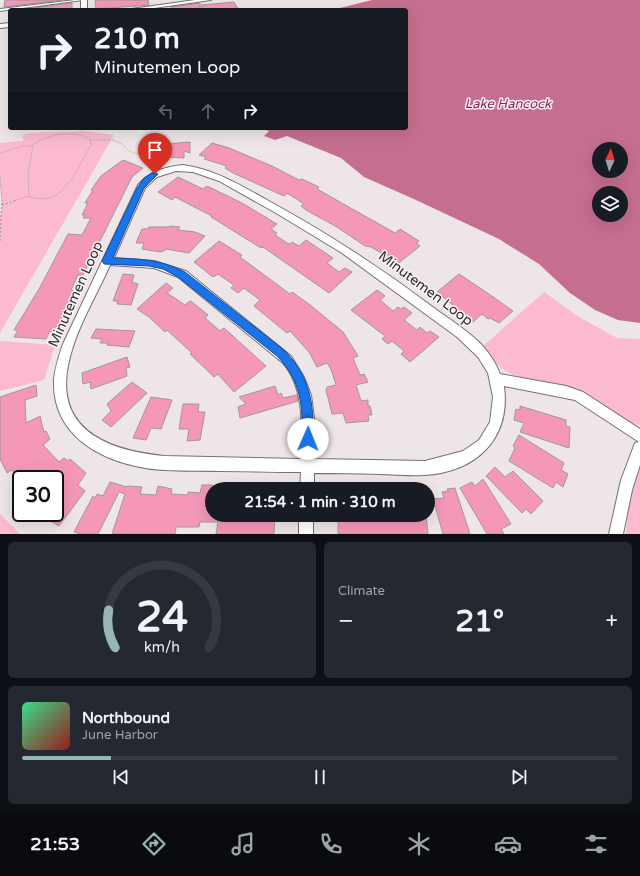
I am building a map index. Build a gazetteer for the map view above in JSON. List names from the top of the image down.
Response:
{
  "streets": {
    "street": ["Minutemen Loop"]
  },
  "water": ["Lake Hancock"],
  "north": "top",
  "page": {
    "turn": ["210 m", "Minutemen Loop"],
    "limit": "30",
    "trip": "21:54 · 1 min · 310 m",
    "tile": "Climate",
    "heat": ["−", "21°", "+"],
    "song": ["Northbound", "June Harbor"],
    "tabs": "21:53",
    "gauge": ["24", "km/h"]
  }
}
